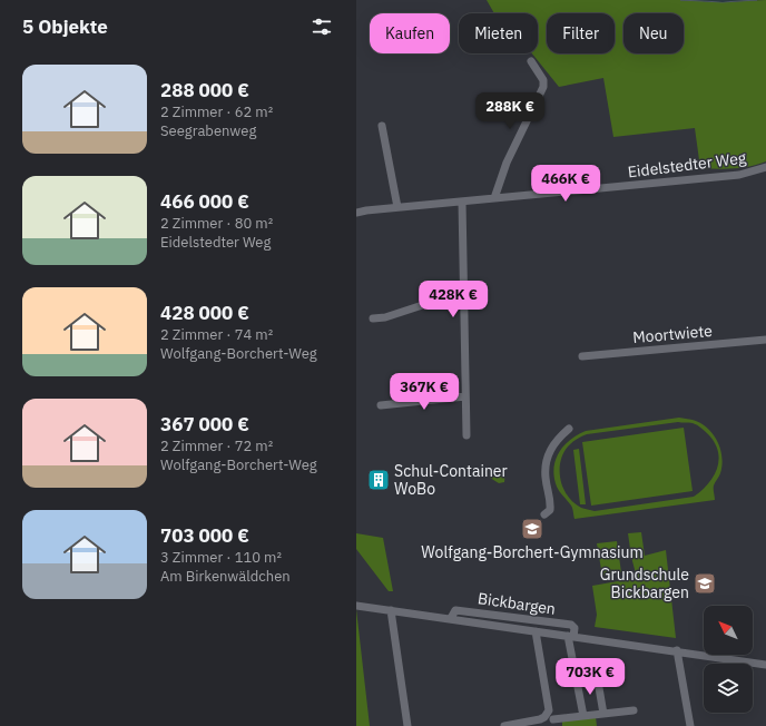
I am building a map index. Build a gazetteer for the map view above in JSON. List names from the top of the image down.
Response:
{
  "streets": {
    "street": ["Eidelstedter Weg", "Moortwiete", "Bickbargen"]
  },
  "places": {
    "building": ["Schul-Container WoBo"],
    "school or university": ["Wolfgang-Borchert-Gymnasium", "Grundschule Bickbargen"]
  },
  "north": "top left",
  "page": {
    "heading": "5 Objekte",
    "chip": [
      "Kaufen",
      "Mieten",
      "Filter",
      "Neu"
    ],
    "list": [
      {
        "name": "288 000 €",
        "note": "2 Zimmer · 62 m² · Seegrabenweg"
      },
      {
        "name": "466 000 €",
        "note": "2 Zimmer · 80 m² · Eidelstedter Weg"
      },
      {
        "name": "428 000 €",
        "note": "2 Zimmer · 74 m² · Wolfgang-Borchert-Weg"
      },
      {
        "name": "367 000 €",
        "note": "2 Zimmer · 72 m² · Wolfgang-Borchert-Weg"
      },
      {
        "name": "703 000 €",
        "note": "3 Zimmer · 110 m² · Am Birkenwäldchen"
      }
    ],
    "price": [
      "288K €",
      "466K €",
      "428K €",
      "367K €",
      "703K €"
    ]
  }
}
